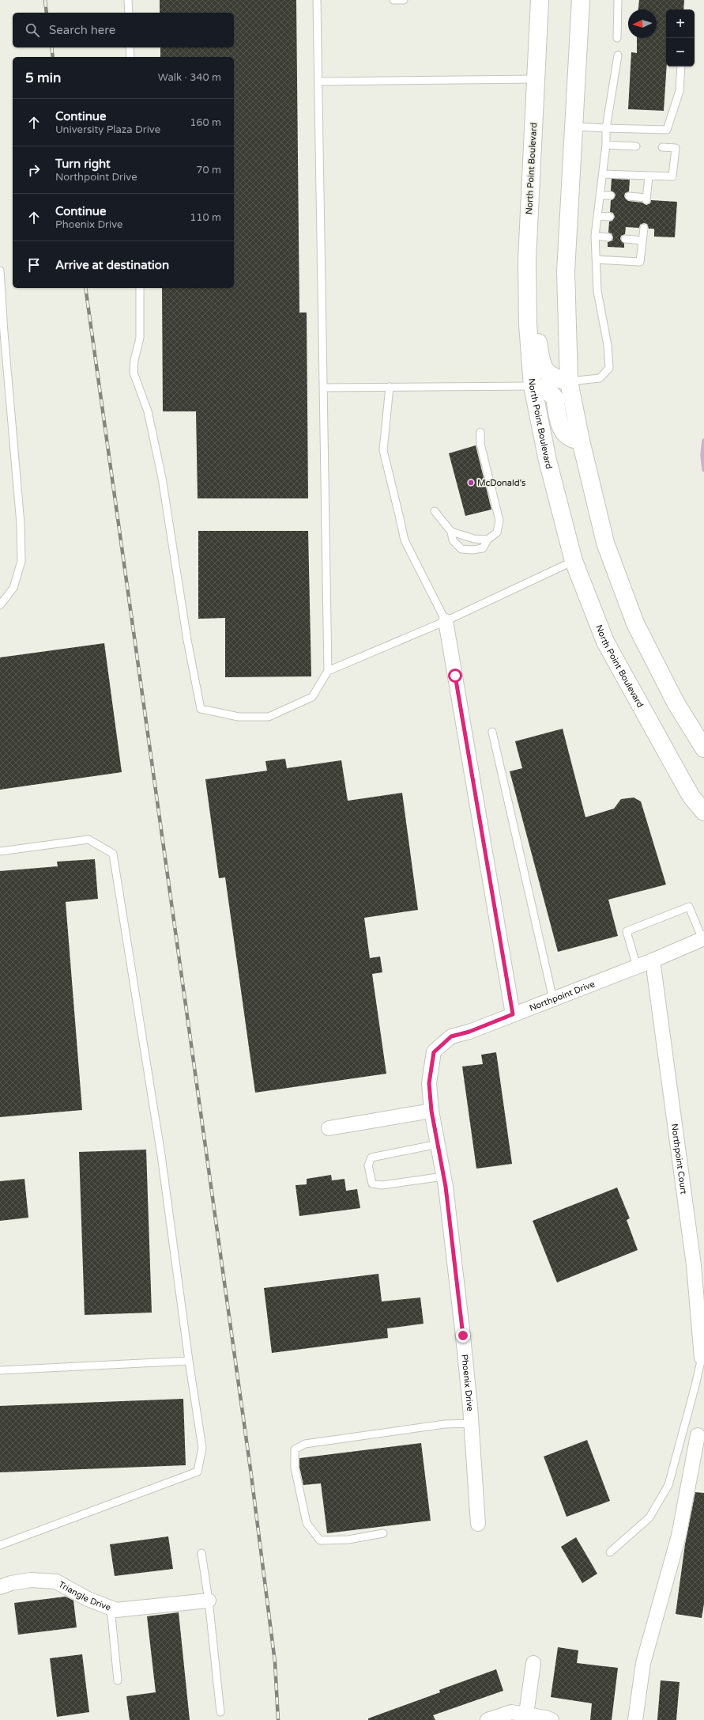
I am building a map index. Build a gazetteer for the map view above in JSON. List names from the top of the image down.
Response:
{
  "streets": {
    "main road": ["North Point Boulevard"],
    "street": [
      "Northpoint Drive",
      "Northpoint Court",
      "Phoenix Drive",
      "Triangle Drive"
    ]
  },
  "crossings": [
    ["Northpoint Drive", "Northpoint Court"],
    ["Northpoint Drive", "Phoenix Drive"]
  ],
  "places": ["McDonald's"],
  "north": "left",
  "page": {
    "map_buttons": ["+", "−"],
    "search": "Search here",
    "heading": ["5 min", "Walk · 340 m"],
    "list": [
      ["Continue", "University Plaza Drive", "160 m"],
      ["Turn right", "Northpoint Drive", "70 m"],
      ["Continue", "Phoenix Drive", "110 m"],
      "Arrive at destination"
    ]
  }
}
